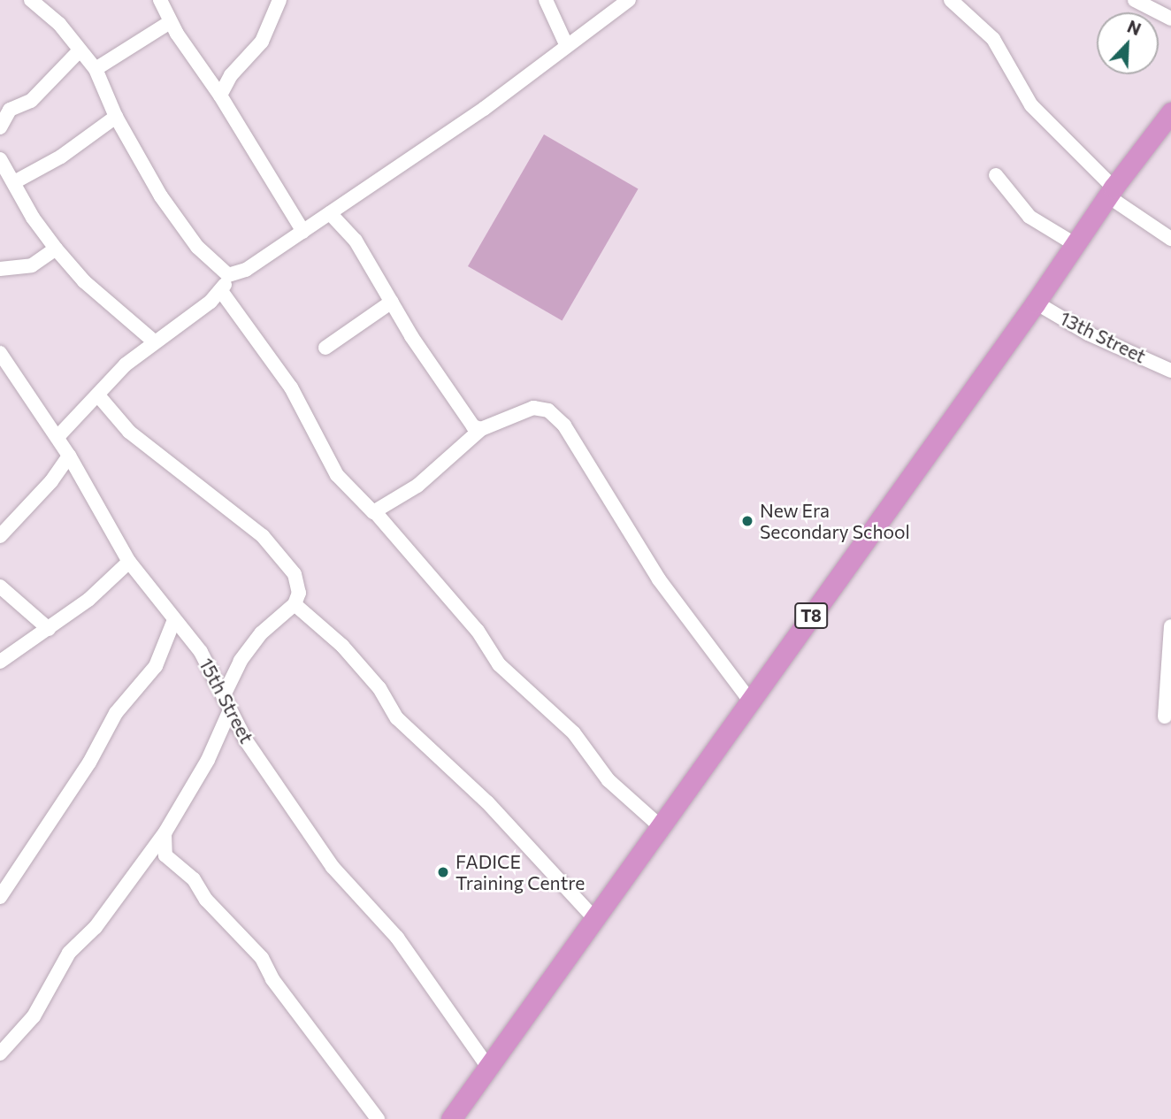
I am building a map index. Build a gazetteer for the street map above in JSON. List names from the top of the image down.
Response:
{
  "streets": {
    "highway": ["T8"],
    "street": ["13th Street", "15th Street"]
  },
  "crossings": [
    ["13th Street", "T8"],
    ["T8", "15th Street"]
  ],
  "places": ["New Era Secondary School", "FADICE Training Centre"],
  "north": "top right"
}
